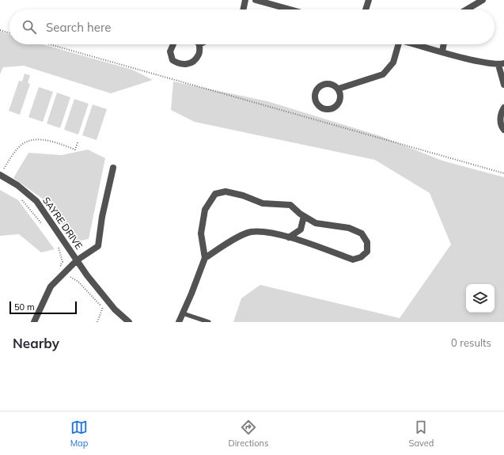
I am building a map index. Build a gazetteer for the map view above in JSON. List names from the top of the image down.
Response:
{
  "streets": {
    "street": ["SAYRE DRIVE"]
  },
  "scale_bar": "50 m",
  "page": {
    "search": "Search here",
    "scale": "50 m",
    "heading": ["Nearby", "0 results"],
    "nav": ["Map", "Directions", "Saved"]
  }
}
